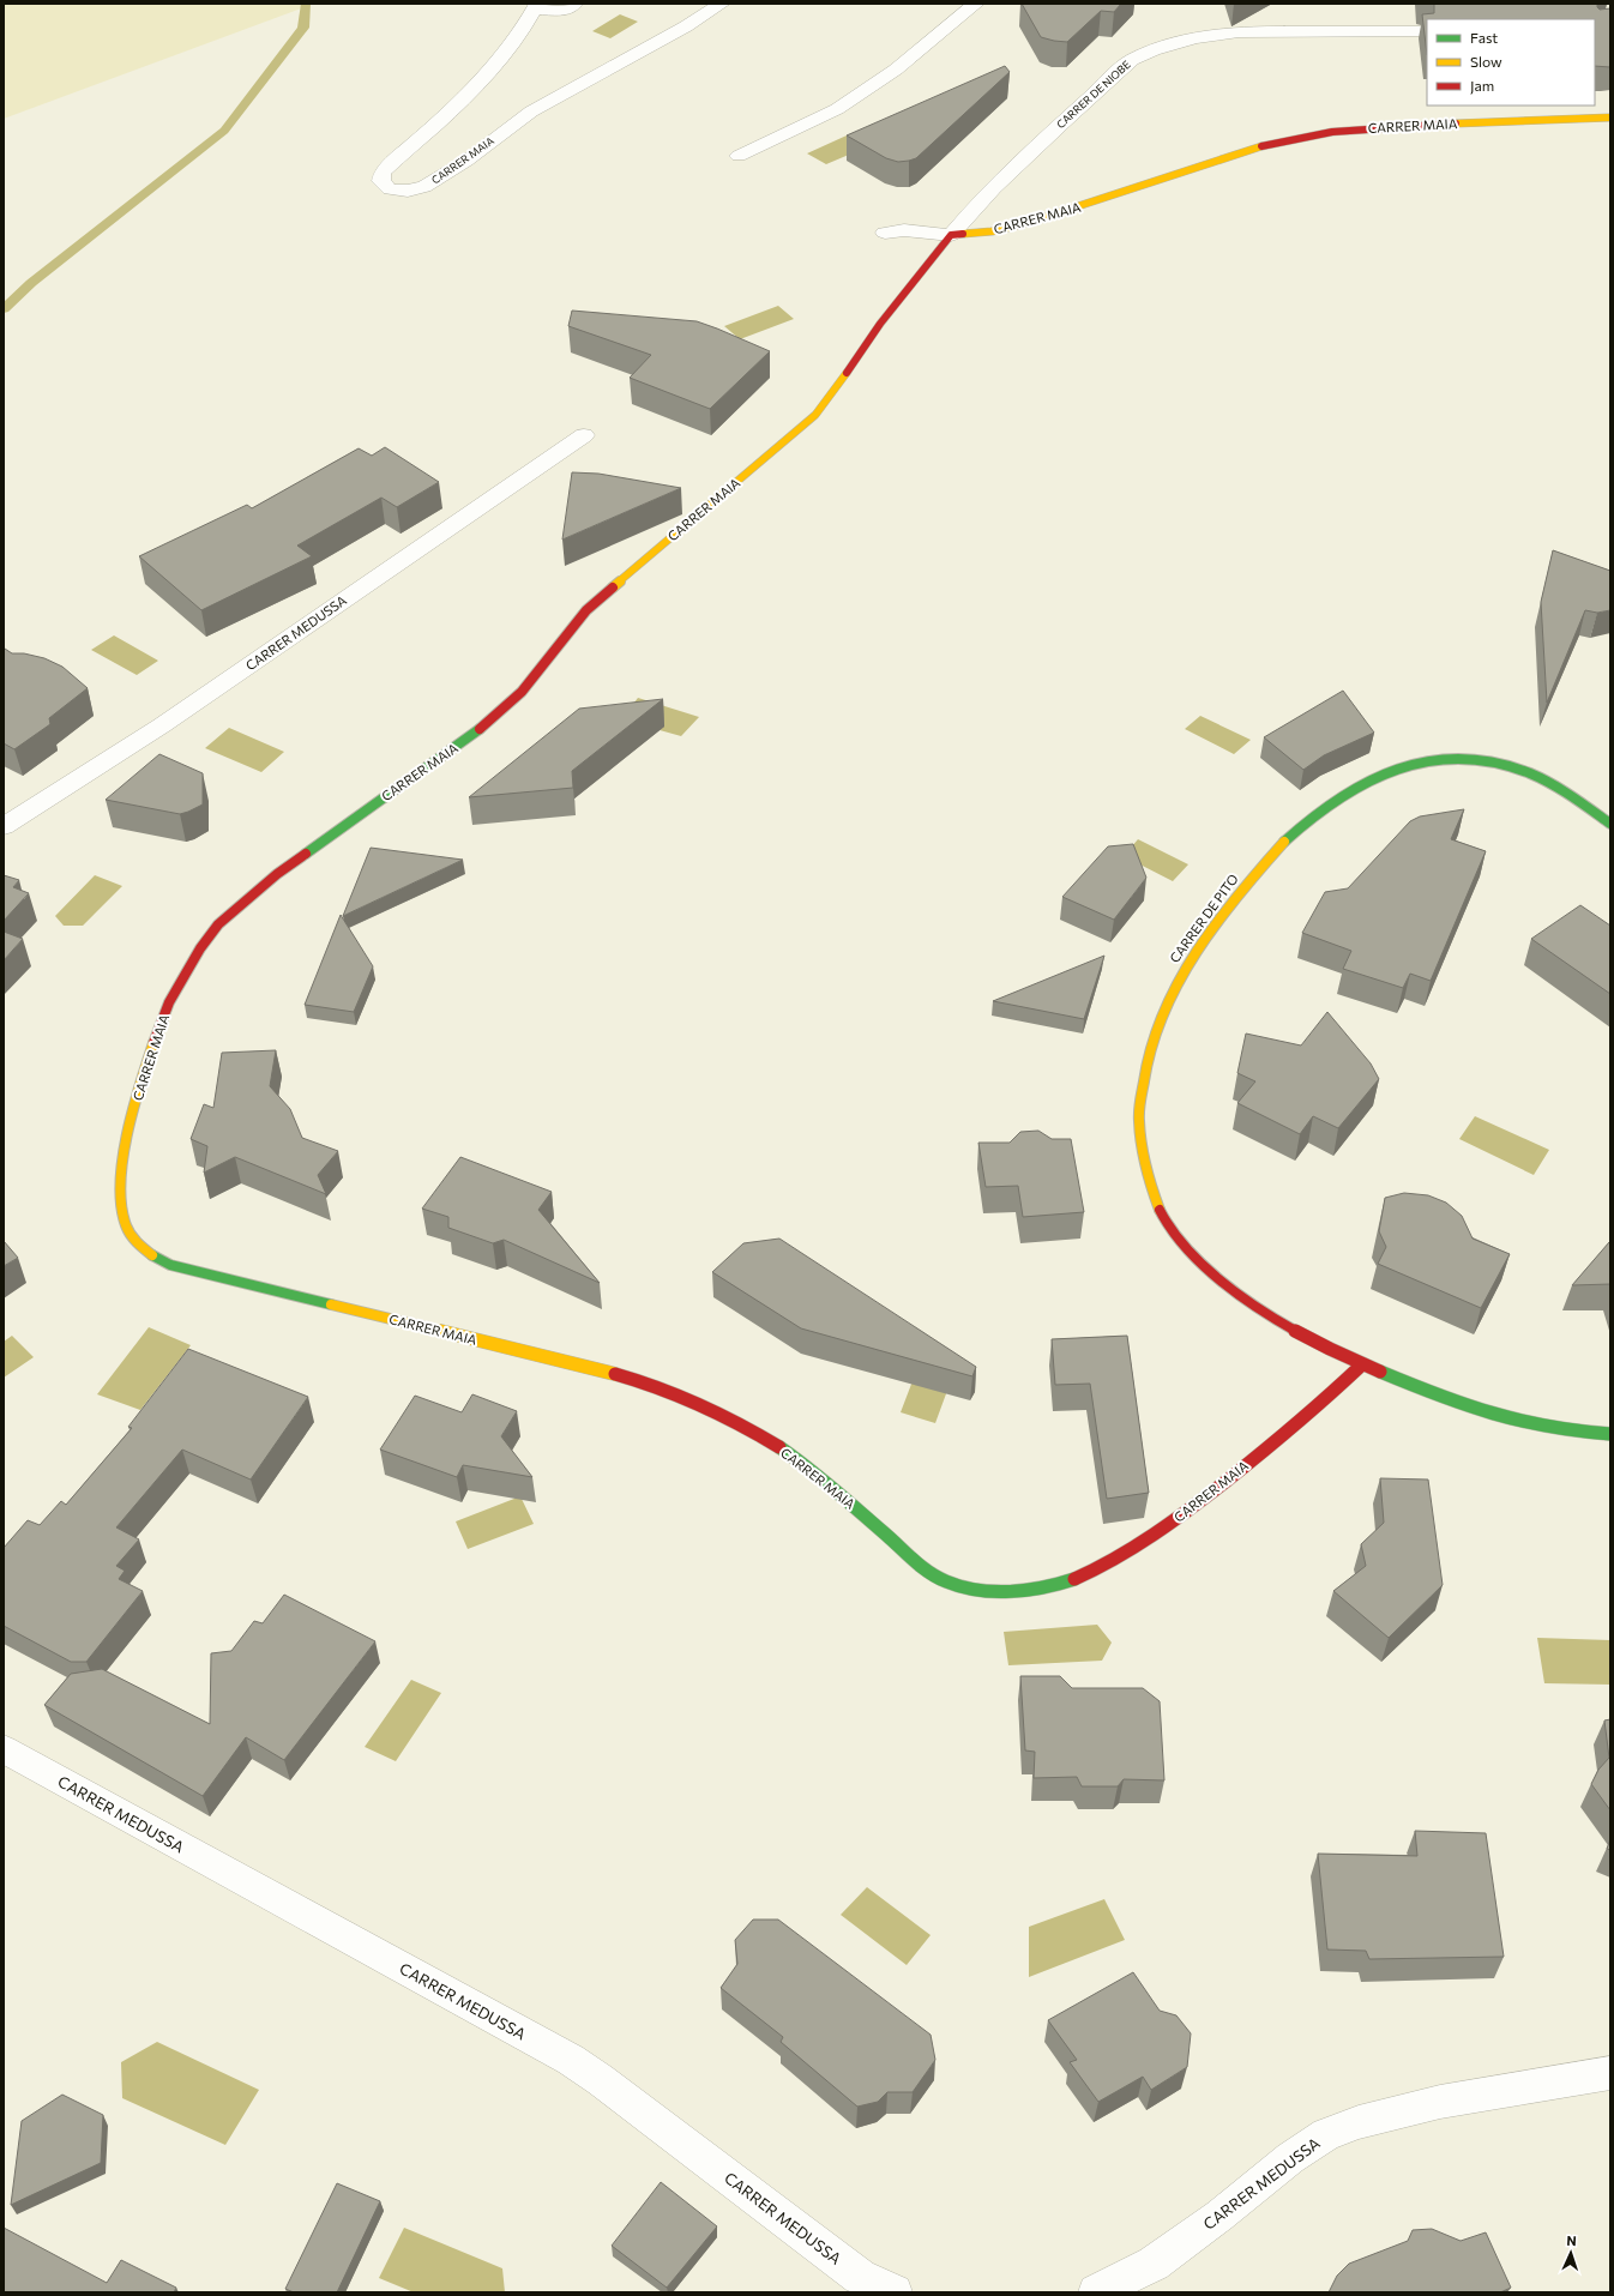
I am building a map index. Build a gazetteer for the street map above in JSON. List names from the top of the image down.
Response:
{
  "streets": {
    "street": [
      "CARRER DE NIOBE",
      "CARRER MAIA",
      "CARRER MEDUSSA",
      "CARRER DE PITO"
    ]
  },
  "crossings": [
    ["CARRER DE NIOBE", "CARRER MAIA"],
    ["CARRER MAIA", "CARRER DE PITO"]
  ],
  "legend": ["Fast", "Slow", "Jam"],
  "north": "top"
}
